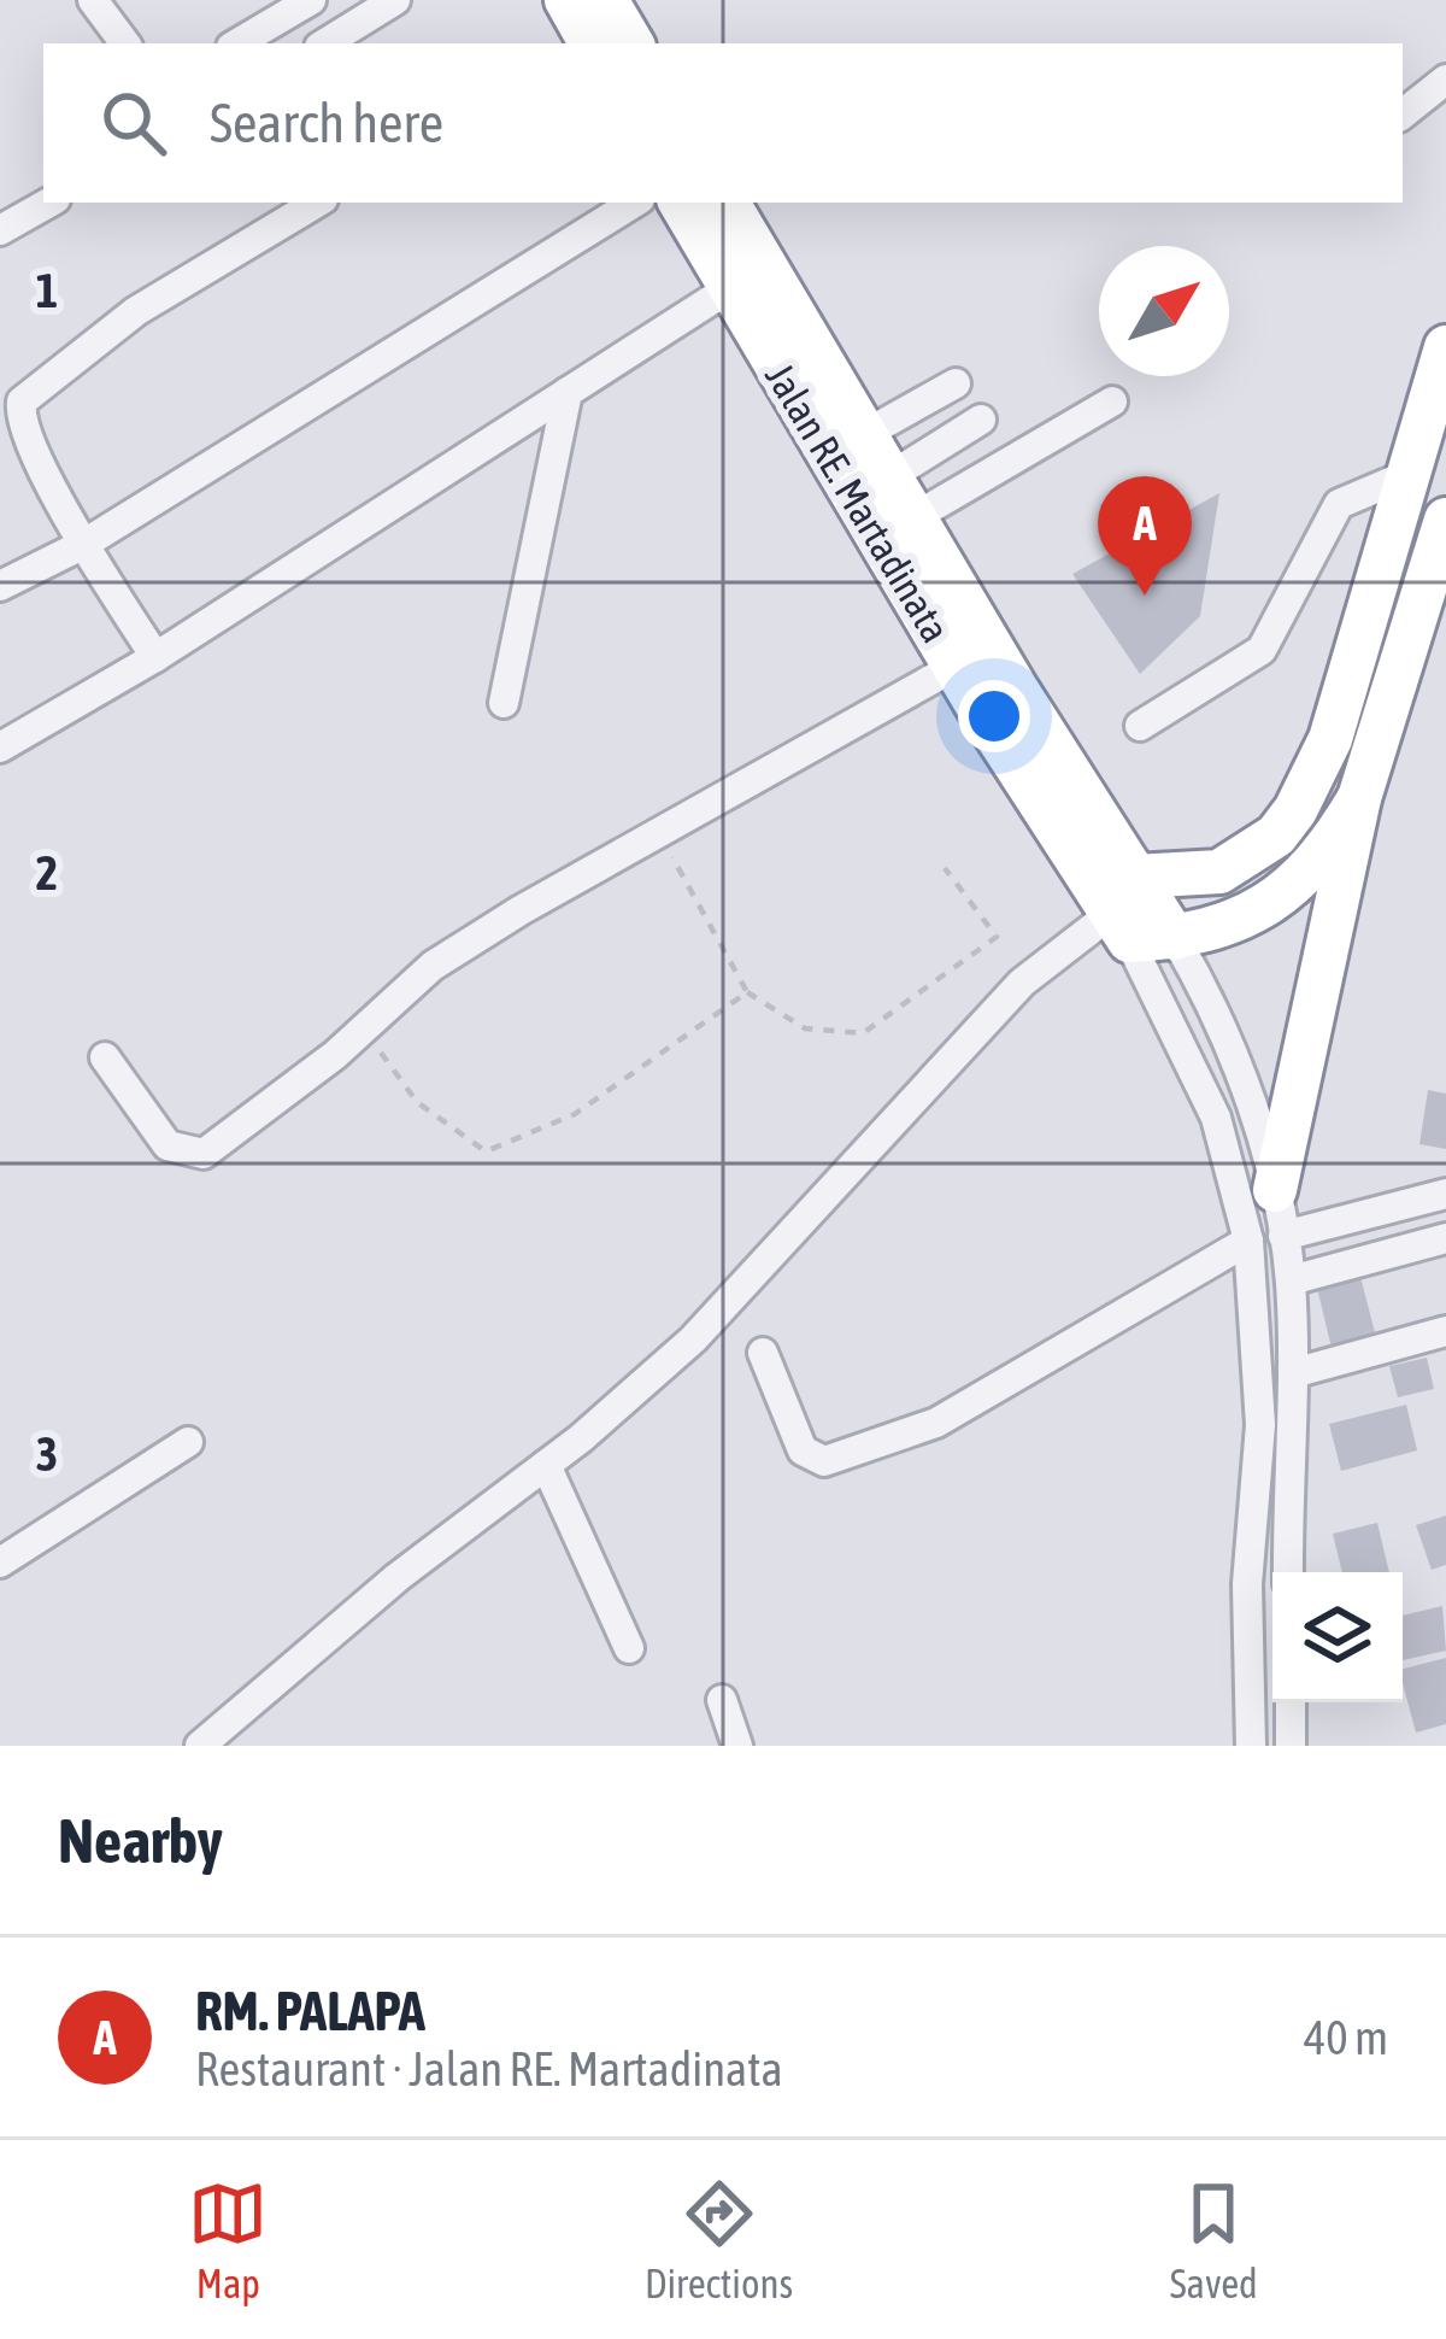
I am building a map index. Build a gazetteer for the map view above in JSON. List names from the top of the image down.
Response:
{
  "streets": {
    "highway": ["Jalan RE. Martadinata"]
  },
  "north": "top right",
  "page": {
    "search": "Search here",
    "pins": "A",
    "heading": "Nearby",
    "list": [
      {
        "mark": "A",
        "name": "RM. PALAPA",
        "note": "Restaurant · Jalan RE. Martadinata",
        "value": "40 m"
      }
    ],
    "nav": ["Map", "Directions", "Saved"]
  },
  "grid": {
    "rows": ["1", "2", "3"]
  }
}
